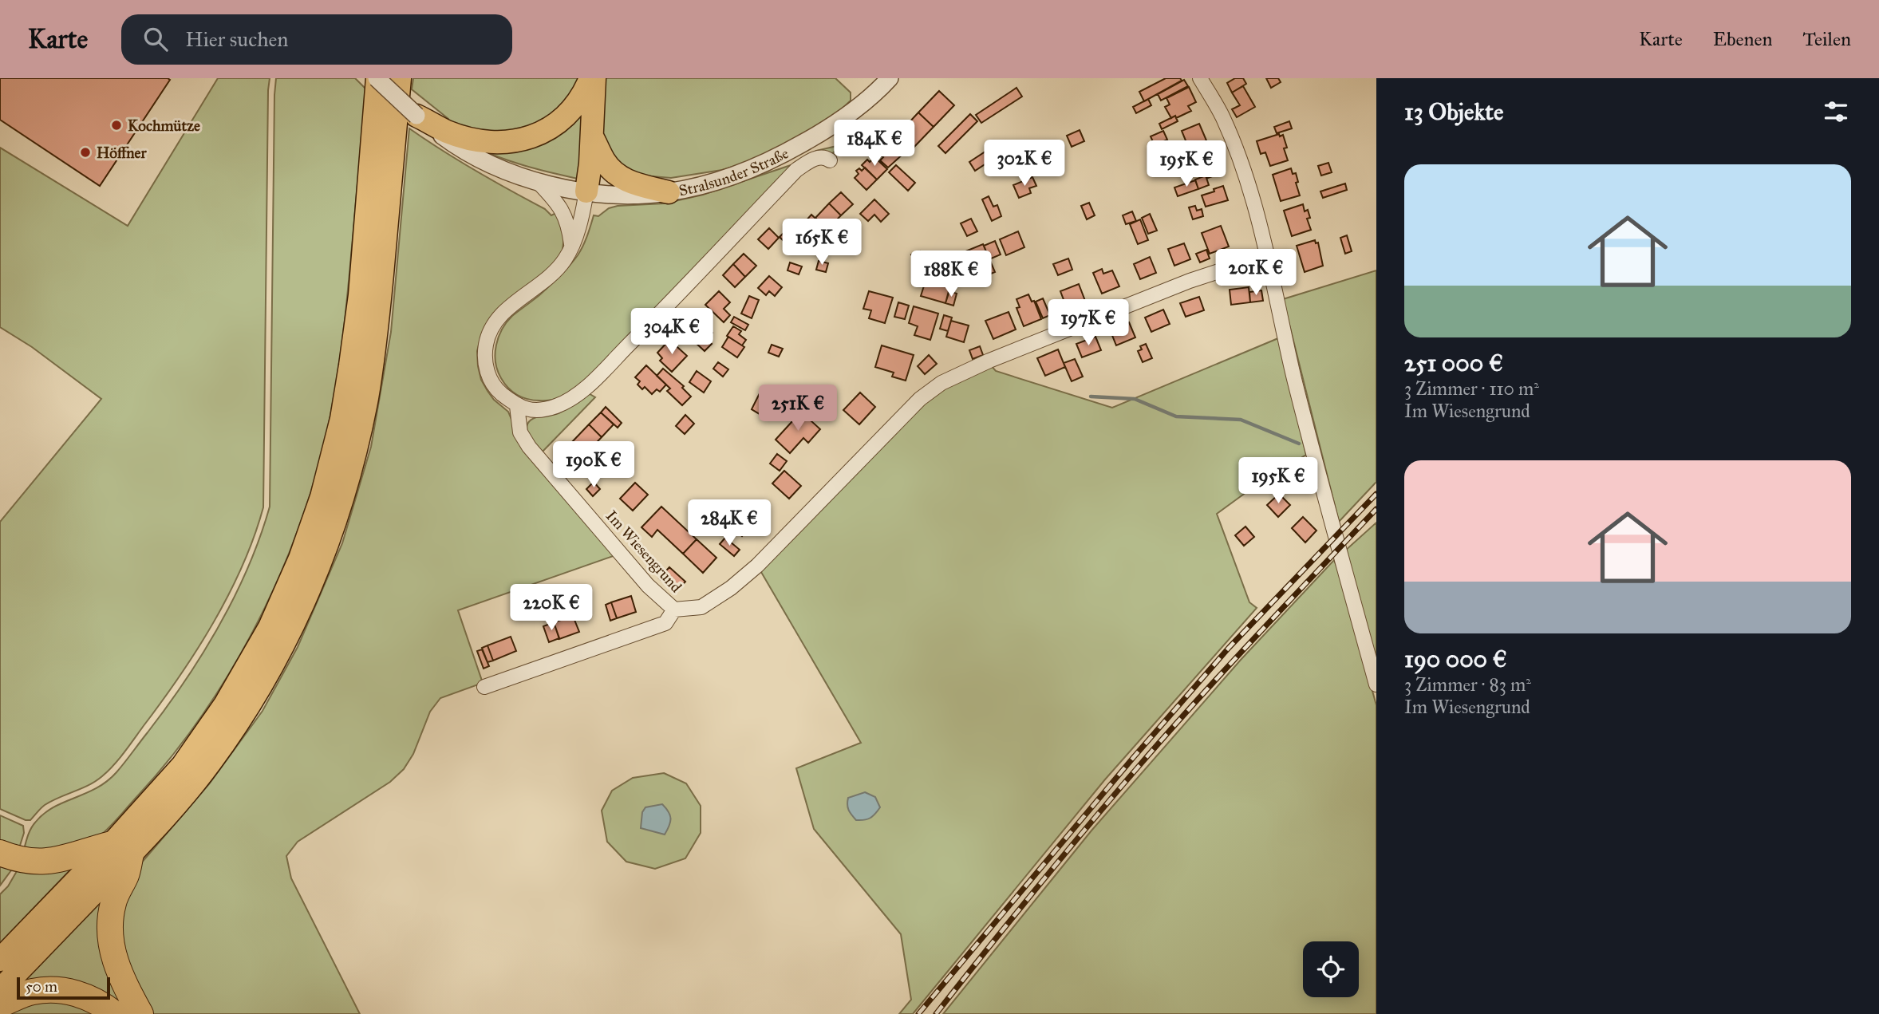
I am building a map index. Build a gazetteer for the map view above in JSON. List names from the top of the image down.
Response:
{
  "streets": {
    "street": ["Stralsunder Straße", "Im Wiesengrund"]
  },
  "crossings": [
    ["Stralsunder Straße", "Im Wiesengrund"]
  ],
  "places": ["Kochmütze", "Höffner"],
  "scale_bar": "50 m",
  "page": {
    "header": "Karte",
    "search": "Hier suchen",
    "nav": ["Karte", "Ebenen", "Teilen"],
    "heading": "13 Objekte",
    "price": [
      "184K €",
      "302K €",
      "195K €",
      "165K €",
      "201K €",
      "188K €",
      "197K €",
      "304K €",
      "251K €",
      "190K €",
      "195K €",
      "284K €",
      "220K €"
    ],
    "list": [
      {
        "name": "251 000 €",
        "note": "3 Zimmer · 110 m² · Im Wiesengrund"
      },
      {
        "name": "190 000 €",
        "note": "3 Zimmer · 83 m² · Im Wiesengrund"
      }
    ],
    "scale": "50 m"
  }
}
